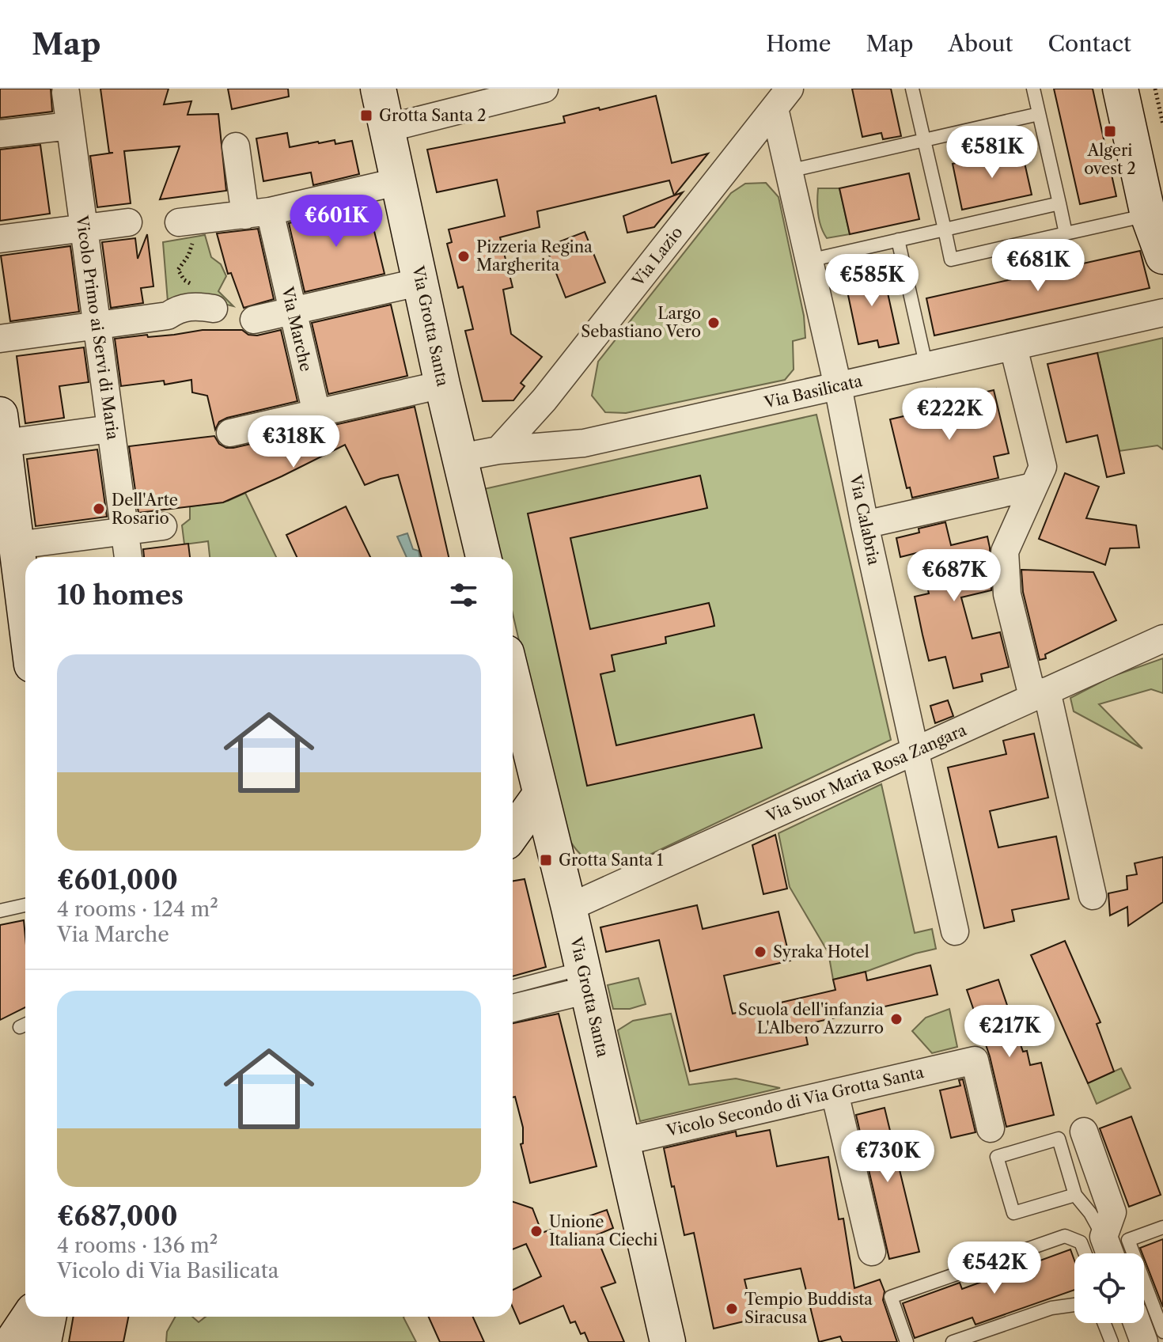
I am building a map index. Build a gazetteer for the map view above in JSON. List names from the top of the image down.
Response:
{
  "streets": {
    "street": [
      "Via Lazio",
      "Via Grotta Santa",
      "Vicolo Primo ai Servi di Maria",
      "Via Marche",
      "Via Basilicata",
      "Via Calabria",
      "Via Suor Maria Rosa Zangara",
      "Vicolo Secondo di Via Grotta Santa"
    ]
  },
  "crossings": [
    ["Via Lazio", "Via Basilicata"],
    ["Via Lazio", "Via Calabria"],
    ["Via Grotta Santa", "Via Basilicata"],
    ["Via Grotta Santa", "Via Suor Maria Rosa Zangara"],
    ["Via Grotta Santa", "Vicolo Secondo di Via Grotta Santa"],
    ["Via Basilicata", "Via Calabria"],
    ["Via Calabria", "Via Suor Maria Rosa Zangara"]
  ],
  "places": {
    "transit": ["Grotta Santa 2", "Algeri ovest 2", "Grotta Santa 1"],
    "other": [
      "Pizzeria Regina Margherita",
      "Largo Sebastiano Vero",
      "Dell'Arte Rosario",
      "Syraka Hotel",
      "Scuola dell'infanzia L'Albero Azzurro",
      "Unione Italiana Ciechi",
      "Tempio Buddista Siracusa"
    ]
  },
  "page": {
    "header": "Map",
    "nav": [
      "Home",
      "Map",
      "About",
      "Contact"
    ],
    "price": [
      "€581K",
      "€601K",
      "€681K",
      "€585K",
      "€222K",
      "€318K",
      "€687K",
      "€217K",
      "€730K",
      "€542K"
    ],
    "heading": "10 homes",
    "list": [
      {
        "name": "€601,000",
        "note": "4 rooms · 124 m² · Via Marche"
      },
      {
        "name": "€687,000",
        "note": "4 rooms · 136 m² · Vicolo di Via Basilicata"
      }
    ]
  }
}
